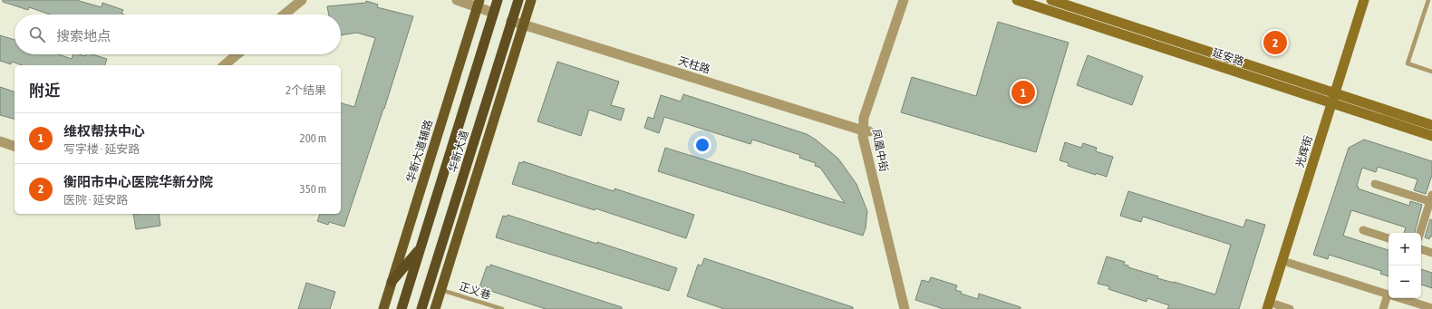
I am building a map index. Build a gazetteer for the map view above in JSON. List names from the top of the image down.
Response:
{
  "streets": {
    "highway": ["华新大道"],
    "main road": ["延安路", "华新大道辅路", "光辉街"],
    "street": ["天柱路", "凤凰中街"],
    "lane": ["正义巷"]
  },
  "crossings": [
    ["延安路", "光辉街"],
    ["天柱路", "凤凰中街"],
    ["天柱路", "华新大道"]
  ],
  "page": {
    "search": "搜索地点",
    "pins": ["2", "1"],
    "heading": ["附近", "2个结果"],
    "list": [
      {
        "mark": "1",
        "name": "维权帮扶中心",
        "note": "写字楼 · 延安路",
        "value": "200 m"
      },
      {
        "mark": "2",
        "name": "衡阳市中心医院华新分院",
        "note": "医院 · 延安路",
        "value": "350 m"
      }
    ],
    "map_buttons": ["+", "−"]
  }
}
